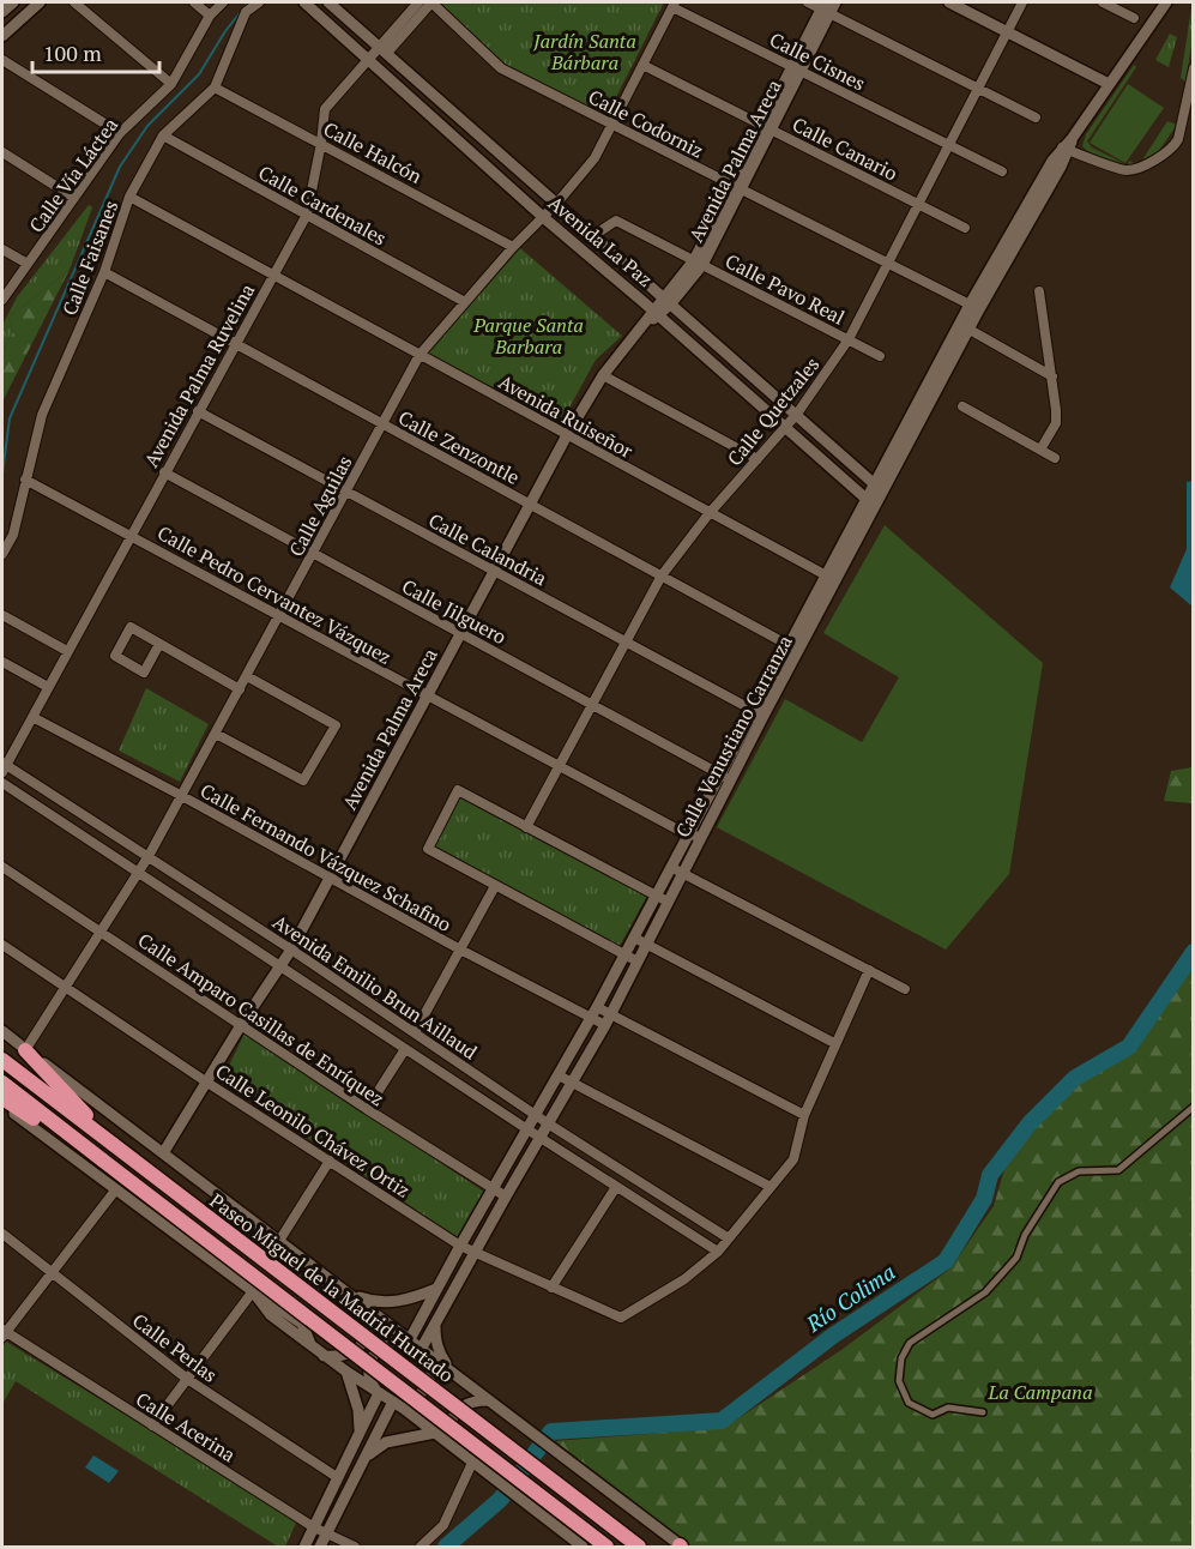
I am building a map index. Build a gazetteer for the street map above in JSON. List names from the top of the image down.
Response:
{
  "streets": {
    "highway": ["Paseo Miguel de la Madrid Hurtado"],
    "street": [
      "Calle Cisnes",
      "Calle Codorniz",
      "Calle Canario",
      "Calle Halcón",
      "Avenida Palma Areca",
      "Calle Vía Láctea",
      "Calle Cardenales",
      "Avenida La Paz",
      "Calle Faisanes",
      "Calle Pavo Real",
      "Avenida Palma Ruvelina",
      "Calle Quetzales",
      "Avenida Ruiseñor",
      "Calle Zenzontle",
      "Calle Aguilas",
      "Calle Calandria",
      "Calle Pedro Cervantez Vázquez",
      "Calle Jilguero",
      "Calle Venustiano Carranza",
      "Calle Fernando Vázquez Schafino",
      "Avenida Emilio Brun Aillaud",
      "Calle Amparo Casillas de Enríquez",
      "Calle Leonilo Chávez Ortiz",
      "Calle Perlas",
      "Calle Acerina"
    ]
  },
  "crossings": [
    ["Calle Cisnes", "Avenida Palma Areca"],
    ["Calle Cisnes", "Calle Quetzales"],
    ["Calle Cisnes", "Calle Aguilas"],
    ["Calle Codorniz", "Avenida Palma Areca"],
    ["Calle Codorniz", "Avenida Palma Ruvelina"],
    ["Calle Codorniz", "Calle Quetzales"],
    ["Calle Codorniz", "Calle Aguilas"],
    ["Calle Codorniz", "Calle Venustiano Carranza"],
    ["Calle Canario", "Avenida Palma Areca"],
    ["Calle Canario", "Calle Quetzales"],
    ["Calle Canario", "Calle Aguilas"],
    ["Calle Halcón", "Calle Faisanes"],
    ["Calle Halcón", "Avenida Palma Ruvelina"],
    ["Calle Halcón", "Calle Aguilas"],
    ["Avenida Palma Areca", "Avenida La Paz"],
    ["Avenida Palma Areca", "Calle Pavo Real"],
    ["Avenida Palma Areca", "Avenida Ruiseñor"],
    ["Avenida Palma Areca", "Calle Zenzontle"],
    ["Avenida Palma Areca", "Calle Calandria"],
    ["Avenida Palma Areca", "Calle Pedro Cervantez Vázquez"],
    ["Avenida Palma Areca", "Calle Jilguero"],
    ["Avenida Palma Areca", "Calle Fernando Vázquez Schafino"],
    ["Avenida Palma Areca", "Avenida Emilio Brun Aillaud"],
    ["Avenida Palma Areca", "Calle Amparo Casillas de Enríquez"],
    ["Avenida Palma Areca", "Calle Leonilo Chávez Ortiz"],
    ["Calle Cardenales", "Calle Faisanes"],
    ["Calle Cardenales", "Avenida Palma Ruvelina"],
    ["Calle Cardenales", "Calle Aguilas"],
    ["Avenida La Paz", "Calle Pavo Real"],
    ["Avenida La Paz", "Avenida Palma Ruvelina"],
    ["Avenida La Paz", "Calle Quetzales"],
    ["Avenida La Paz", "Calle Aguilas"],
    ["Avenida La Paz", "Calle Venustiano Carranza"],
    ["Calle Faisanes", "Avenida Ruiseñor"],
    ["Calle Faisanes", "Calle Zenzontle"],
    ["Calle Faisanes", "Calle Pedro Cervantez Vázquez"],
    ["Calle Pavo Real", "Calle Quetzales"],
    ["Avenida Palma Ruvelina", "Avenida Ruiseñor"],
    ["Avenida Palma Ruvelina", "Calle Zenzontle"],
    ["Avenida Palma Ruvelina", "Calle Calandria"],
    ["Avenida Palma Ruvelina", "Calle Pedro Cervantez Vázquez"],
    ["Avenida Palma Ruvelina", "Calle Jilguero"],
    ["Avenida Palma Ruvelina", "Calle Fernando Vázquez Schafino"],
    ["Avenida Palma Ruvelina", "Avenida Emilio Brun Aillaud"],
    ["Calle Quetzales", "Avenida Ruiseñor"],
    ["Calle Quetzales", "Calle Zenzontle"],
    ["Calle Quetzales", "Calle Calandria"],
    ["Calle Quetzales", "Calle Pedro Cervantez Vázquez"],
    ["Calle Quetzales", "Calle Jilguero"],
    ["Avenida Ruiseñor", "Calle Aguilas"],
    ["Avenida Ruiseñor", "Calle Venustiano Carranza"],
    ["Calle Zenzontle", "Calle Aguilas"],
    ["Calle Zenzontle", "Calle Venustiano Carranza"],
    ["Calle Aguilas", "Calle Calandria"],
    ["Calle Aguilas", "Calle Pedro Cervantez Vázquez"],
    ["Calle Aguilas", "Calle Jilguero"],
    ["Calle Aguilas", "Calle Fernando Vázquez Schafino"],
    ["Calle Aguilas", "Avenida Emilio Brun Aillaud"],
    ["Calle Aguilas", "Calle Amparo Casillas de Enríquez"],
    ["Calle Aguilas", "Calle Leonilo Chávez Ortiz"],
    ["Calle Calandria", "Calle Venustiano Carranza"],
    ["Calle Pedro Cervantez Vázquez", "Calle Venustiano Carranza"],
    ["Calle Jilguero", "Calle Venustiano Carranza"],
    ["Calle Venustiano Carranza", "Calle Fernando Vázquez Schafino"],
    ["Calle Venustiano Carranza", "Avenida Emilio Brun Aillaud"],
    ["Calle Venustiano Carranza", "Calle Amparo Casillas de Enríquez"],
    ["Calle Venustiano Carranza", "Calle Leonilo Chávez Ortiz"],
    ["Avenida Emilio Brun Aillaud", "Calle Leonilo Chávez Ortiz"]
  ],
  "water": ["Río Colima"],
  "parks": ["Jardín Santa Bárbara", "Parque Santa Barbara", "La Campana"],
  "scale_bar": "100 m"
}
